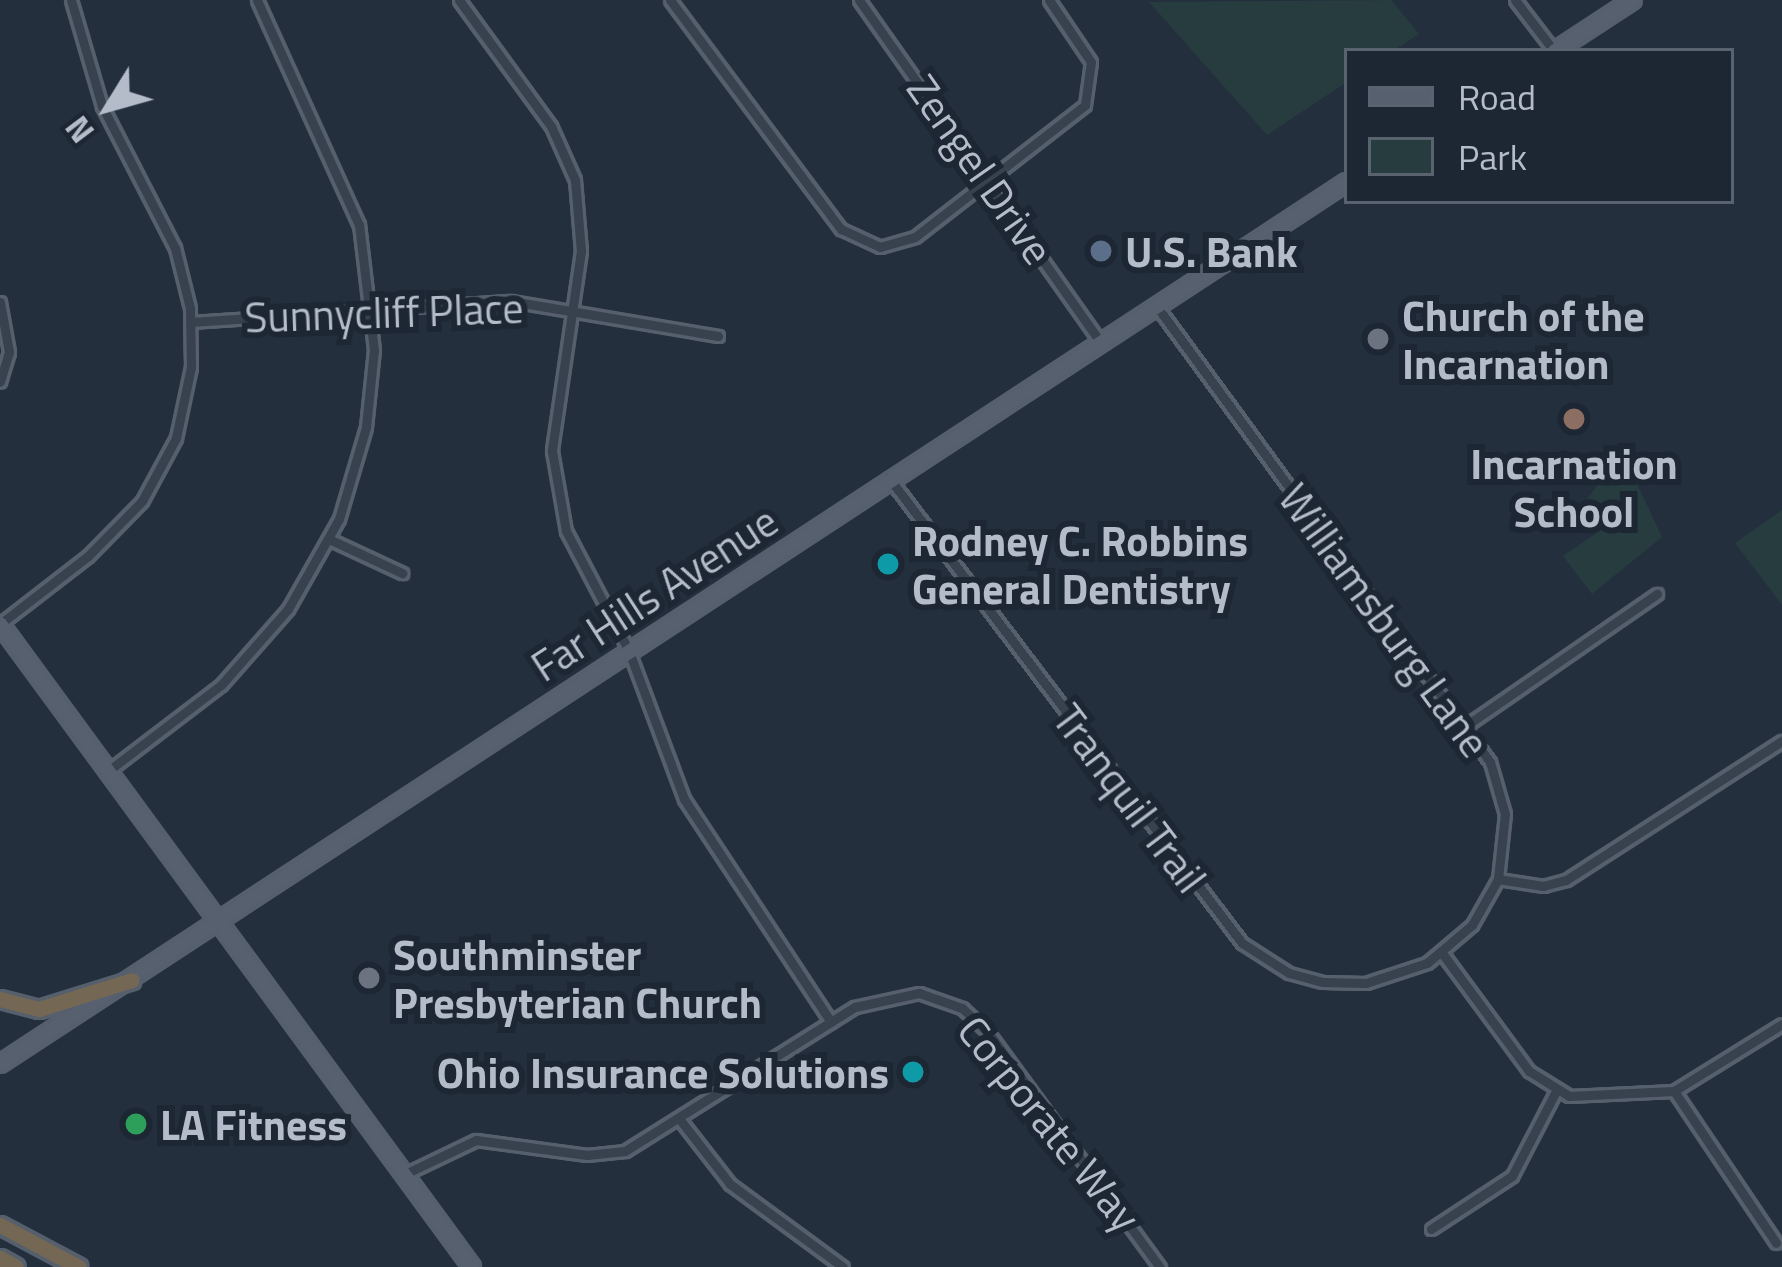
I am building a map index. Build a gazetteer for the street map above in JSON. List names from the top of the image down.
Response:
{
  "streets": {
    "main road": ["Far Hills Avenue"],
    "street": [
      "Zengel Drive",
      "Sunnycliff Place",
      "Williamsburg Lane",
      "Tranquil Trail",
      "Corporate Way"
    ]
  },
  "crossings": [
    ["Zengel Drive", "Far Hills Avenue"],
    ["Far Hills Avenue", "Williamsburg Lane"],
    ["Far Hills Avenue", "Tranquil Trail"],
    ["Williamsburg Lane", "Tranquil Trail"]
  ],
  "places": [
    "U.S. Bank",
    "Church of the Incarnation",
    "Incarnation School",
    "Rodney C. Robbins General Dentistry",
    "Southminster Presbyterian Church",
    "Ohio Insurance Solutions",
    "LA Fitness"
  ],
  "legend": ["Road", "Park"],
  "north": "bottom left"
}
